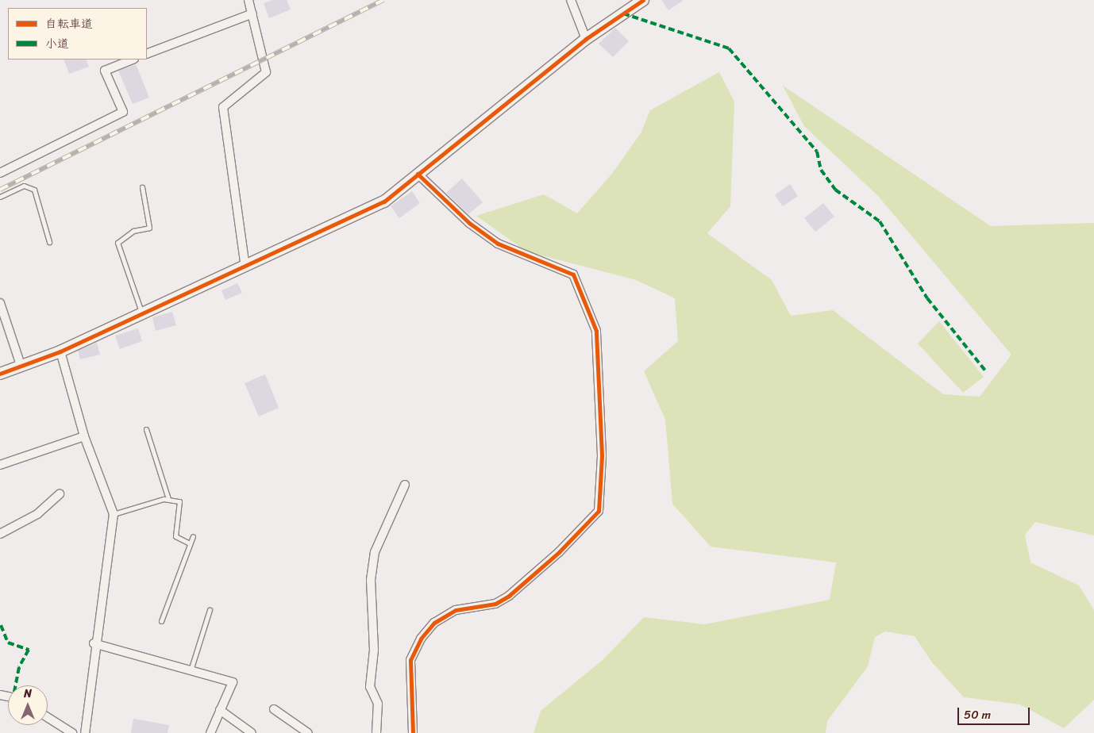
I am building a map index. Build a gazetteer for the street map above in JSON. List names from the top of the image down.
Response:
{
  "legend": ["自転車道", "小道"],
  "scale_bar": "50 m",
  "north": "top"
}
